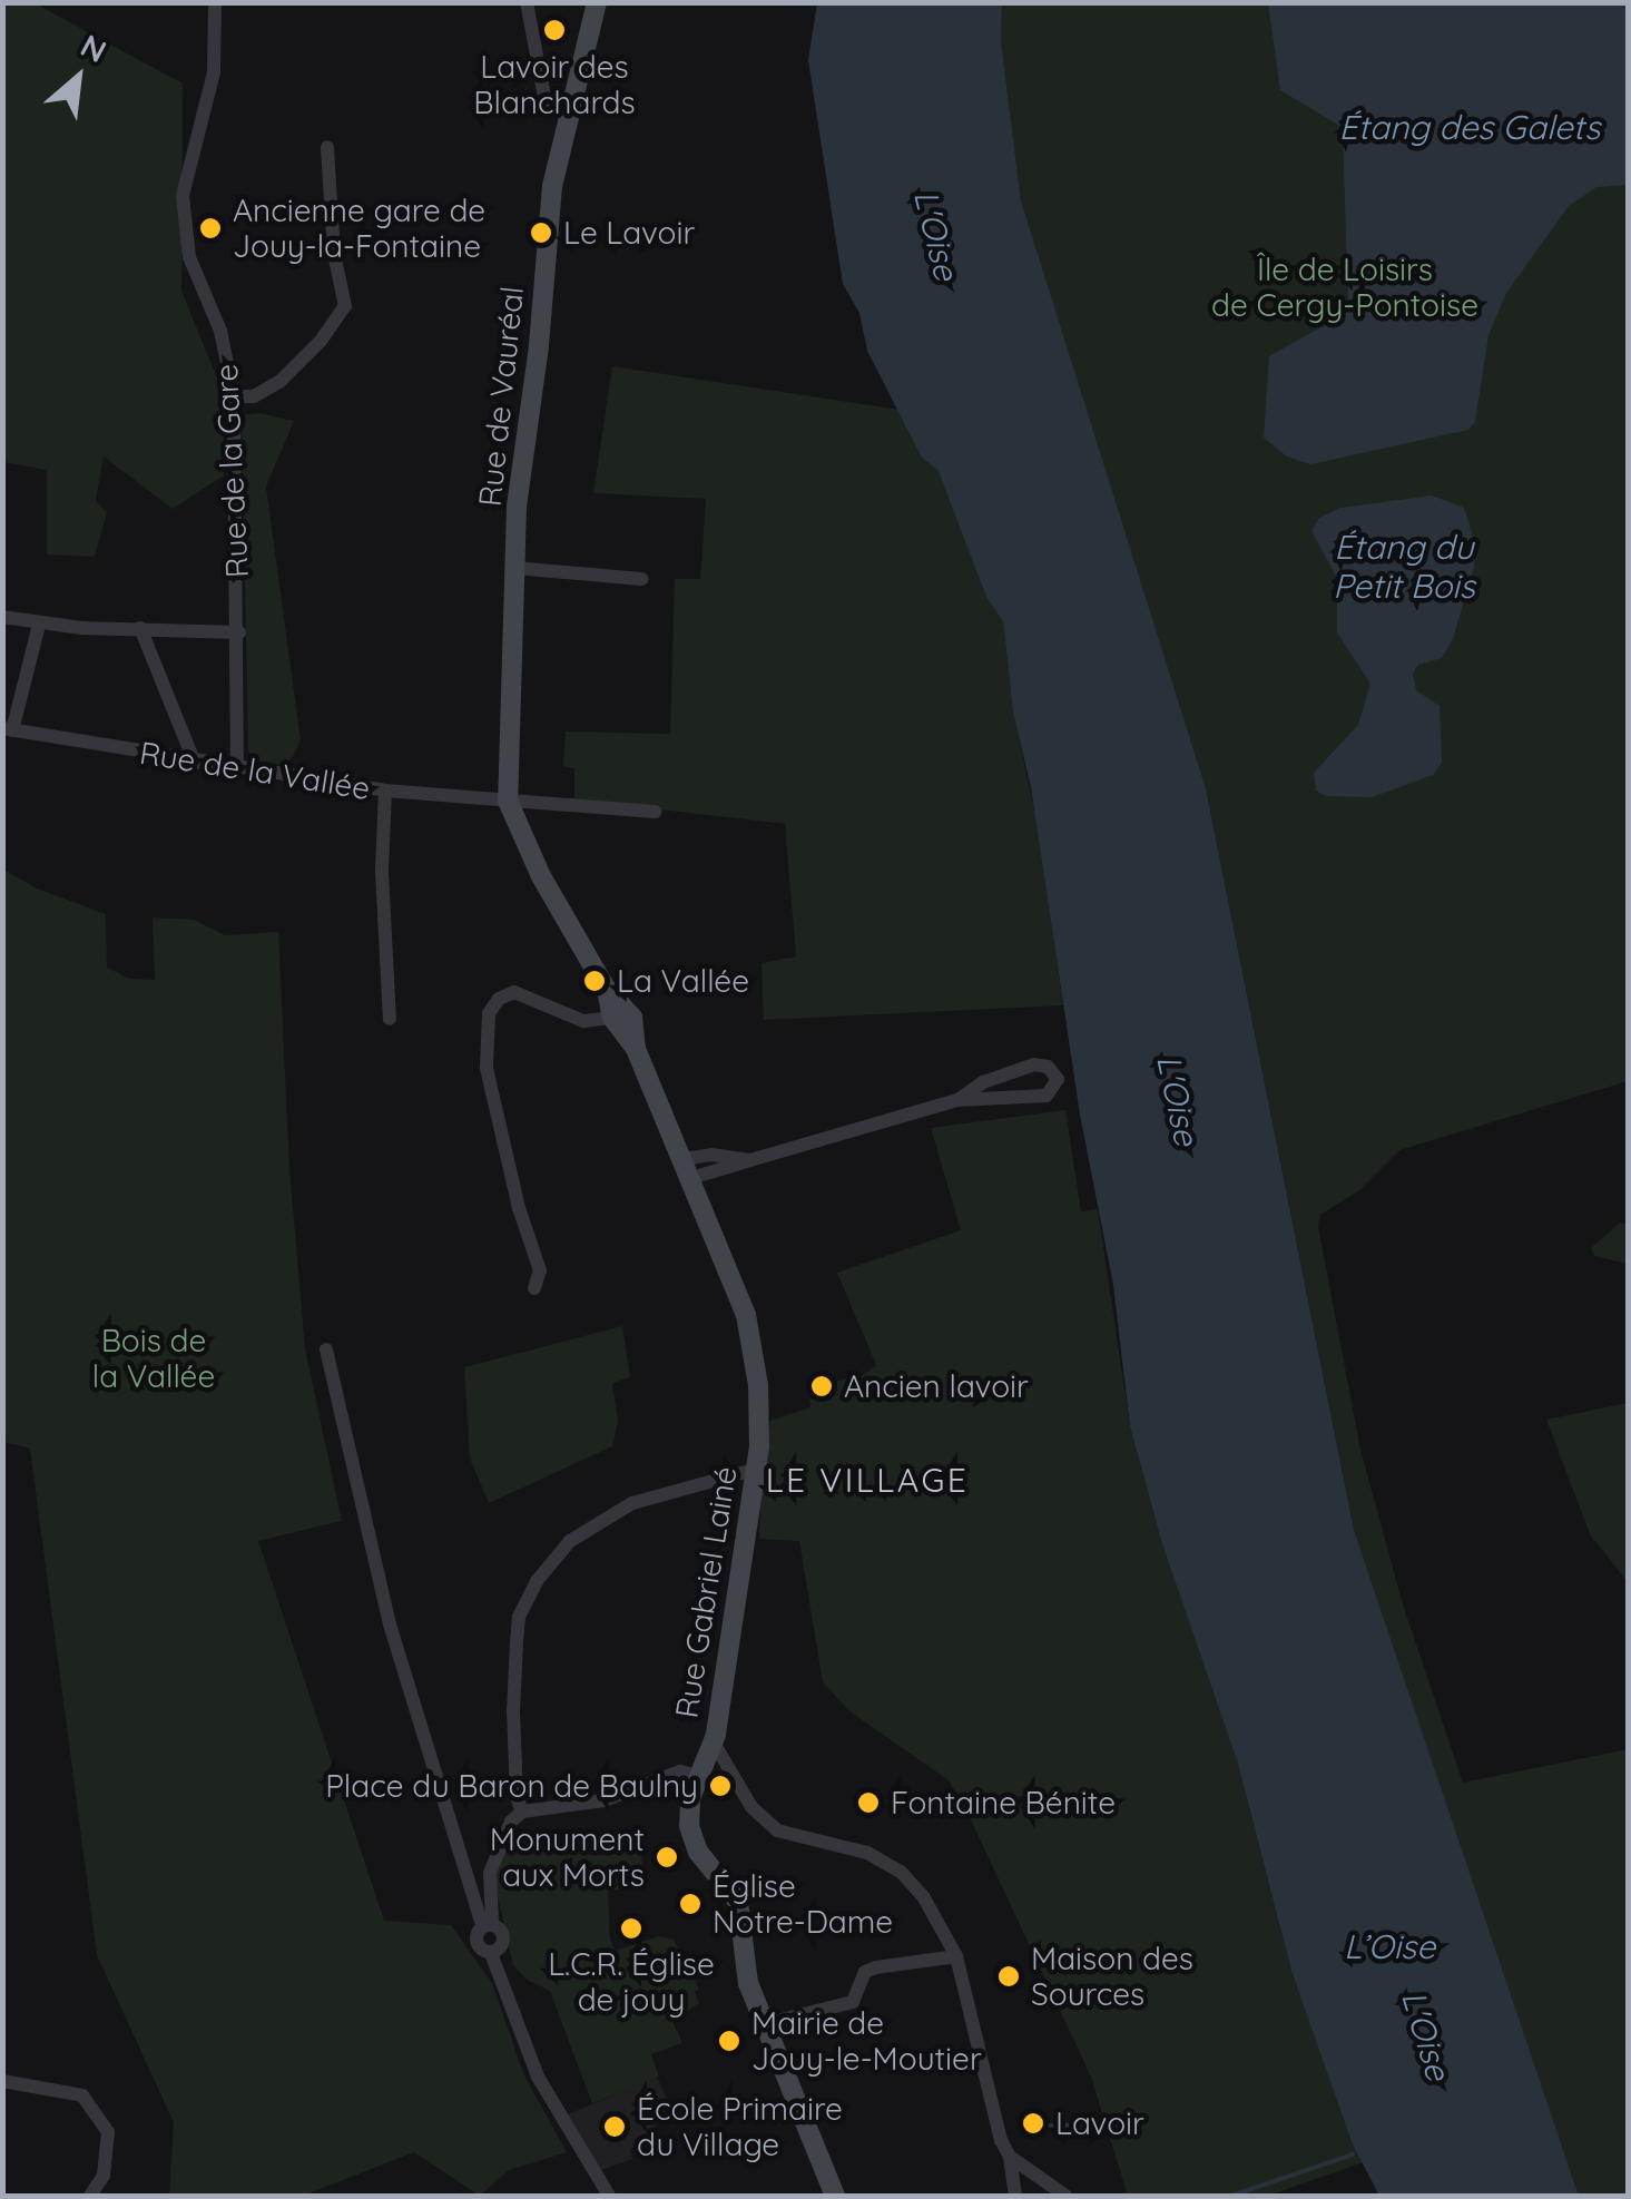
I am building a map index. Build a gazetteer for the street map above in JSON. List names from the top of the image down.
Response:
{
  "streets": {
    "street": [
      "Rue de Vauréal",
      "Rue de la Gare",
      "Rue de la Vallée",
      "Rue Gabriel Lainé"
    ]
  },
  "crossings": [
    ["Rue de Vauréal", "Rue de la Vallée"],
    ["Rue de Vauréal", "Rue Gabriel Lainé"],
    ["Rue de la Gare", "Rue de la Vallée"],
    ["Rue de la Vallée", "Rue Gabriel Lainé"]
  ],
  "districts": ["LE VILLAGE"],
  "water": [
    "Étang des Galets",
    "L'Oise",
    "Étang du Petit Bois",
    "L’Oise"
  ],
  "parks": ["Île de Loisirs de Cergy-Pontoise", "Bois de la Vallée"],
  "places": [
    "Lavoir des Blanchards",
    "Ancienne gare de Jouy-la-Fontaine",
    "Le Lavoir",
    "La Vallée",
    "Ancien lavoir",
    "Place du Baron de Baulny",
    "Fontaine Bénite",
    "Monument aux Morts",
    "Église Notre-Dame",
    "L.C.R. Église de jouy",
    "Maison des Sources",
    "Mairie de Jouy-le-Moutier",
    "Lavoir",
    "École Primaire du Village"
  ],
  "north": "top right"
}
